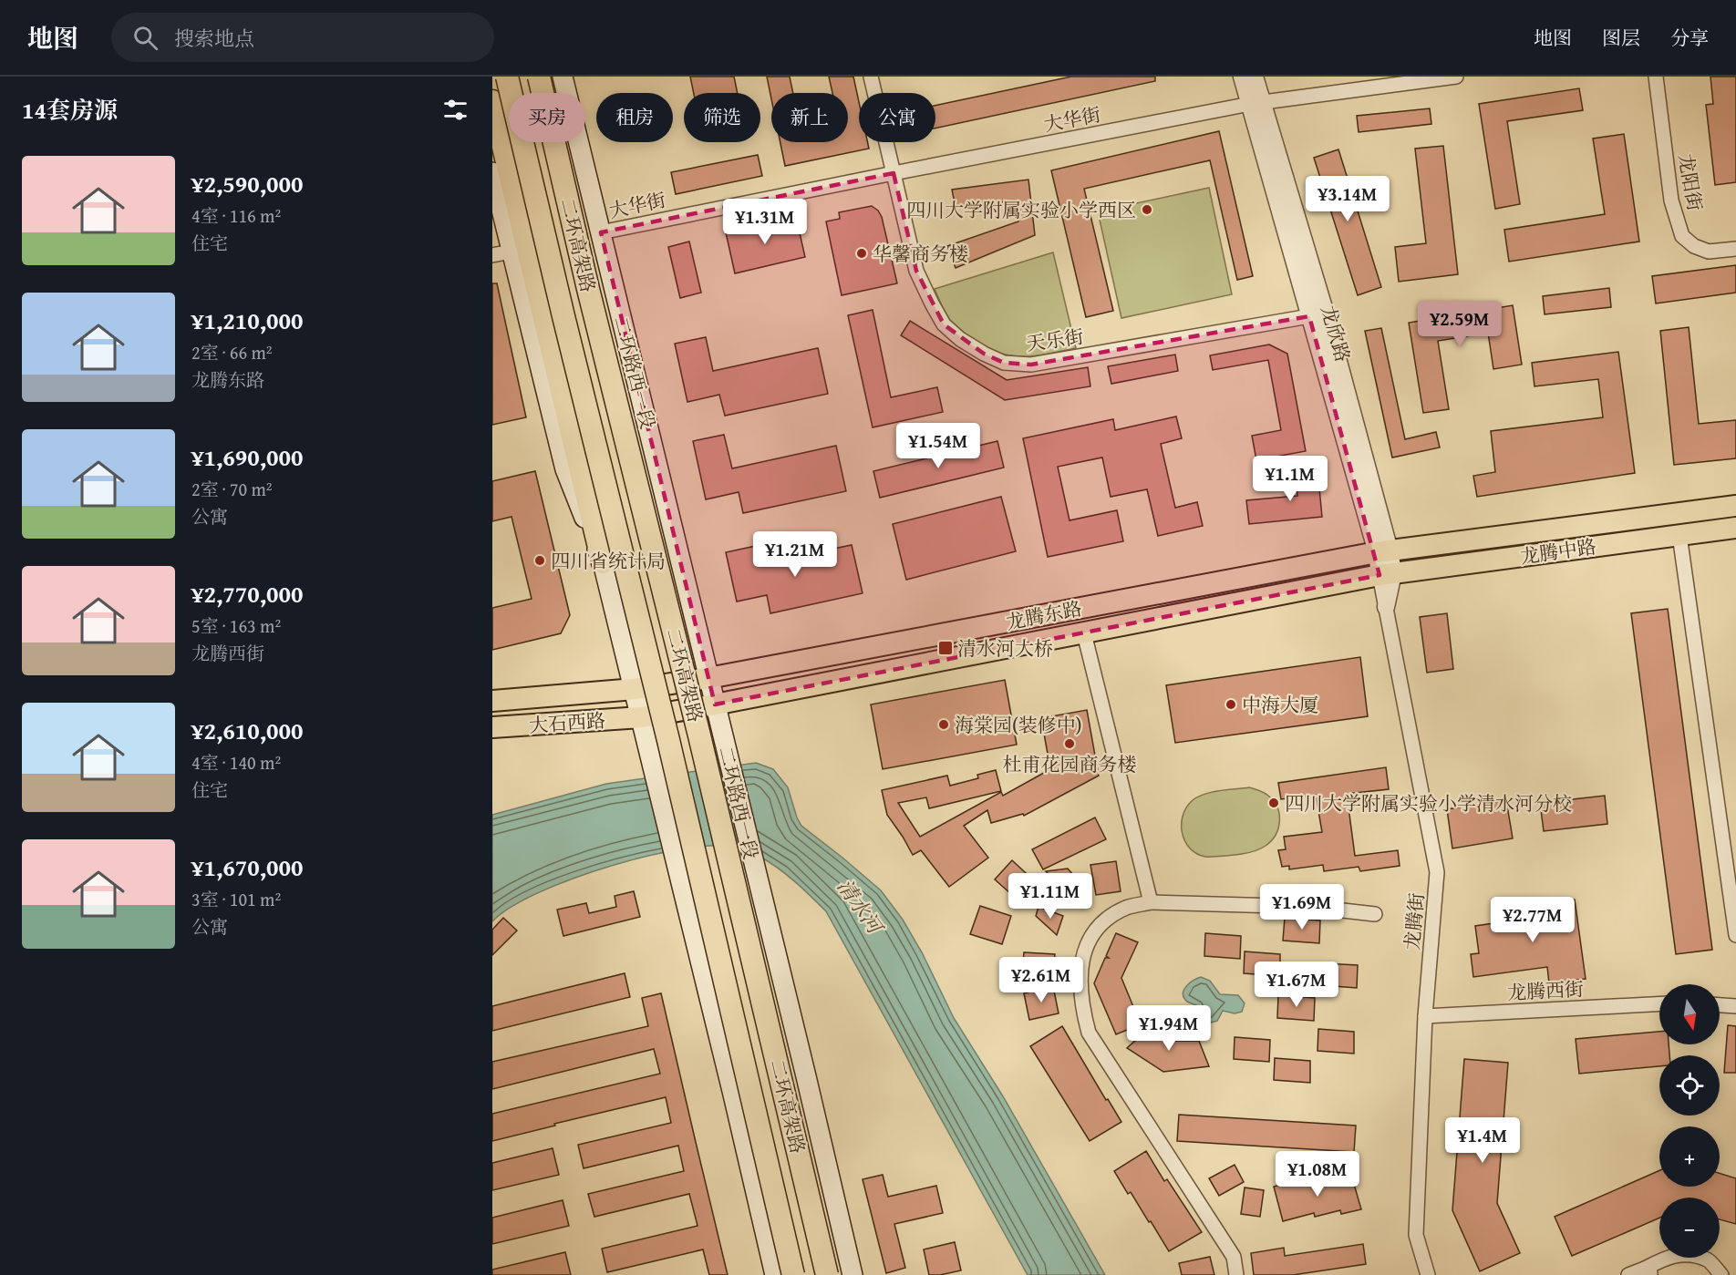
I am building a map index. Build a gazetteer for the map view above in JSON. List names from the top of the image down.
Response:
{
  "streets": {
    "highway": ["二环高架路"],
    "main road": [
      "二环路西一段",
      "龙腾中路",
      "龙腾东路",
      "大石西路"
    ],
    "street": [
      "大华街",
      "龙阳街",
      "龙欣路",
      "天乐街",
      "龙腾街",
      "龙腾西街"
    ]
  },
  "crossings": [
    ["大华街", "龙欣路"],
    ["大华街", "天乐街"],
    ["大华街", "二环路西一段"],
    ["龙欣路", "天乐街"],
    ["龙欣路", "龙腾中路"],
    ["龙欣路", "龙腾东路"],
    ["龙欣路", "龙腾街"],
    ["二环路西一段", "龙腾东路"],
    ["龙腾中路", "龙腾东路"],
    ["龙腾东路", "大石西路"],
    ["龙腾街", "龙腾西街"]
  ],
  "water": ["清水河"],
  "places": {
    "other": [
      "四川大学附属实验小学西区",
      "华馨商务楼",
      "四川省统计局",
      "中海大厦",
      "海棠园(装修中)",
      "杜甫花园商务楼",
      "四川大学附属实验小学清水河分校"
    ],
    "transit": ["清水河大桥"]
  },
  "north": "bottom",
  "page": {
    "header": "地图",
    "search": "搜索地点",
    "nav": ["地图", "图层", "分享"],
    "heading": "14套房源",
    "chip": [
      "买房",
      "租房",
      "筛选",
      "新上",
      "公寓"
    ],
    "list": [
      {
        "name": "¥2,590,000",
        "note": "4室 · 116 m² · 住宅"
      },
      {
        "name": "¥1,210,000",
        "note": "2室 · 66 m² · 龙腾东路"
      },
      {
        "name": "¥1,690,000",
        "note": "2室 · 70 m² · 公寓"
      },
      {
        "name": "¥2,770,000",
        "note": "5室 · 163 m² · 龙腾西街"
      },
      {
        "name": "¥2,610,000",
        "note": "4室 · 140 m² · 住宅"
      },
      {
        "name": "¥1,670,000",
        "note": "3室 · 101 m² · 公寓"
      }
    ],
    "price": [
      "¥3.14M",
      "¥1.31M",
      "¥2.59M",
      "¥1.54M",
      "¥1.1M",
      "¥1.21M",
      "¥1.11M",
      "¥1.69M",
      "¥2.77M",
      "¥2.61M",
      "¥1.67M",
      "¥1.94M",
      "¥1.4M",
      "¥1.08M"
    ],
    "map_buttons": ["+", "−"]
  }
}
